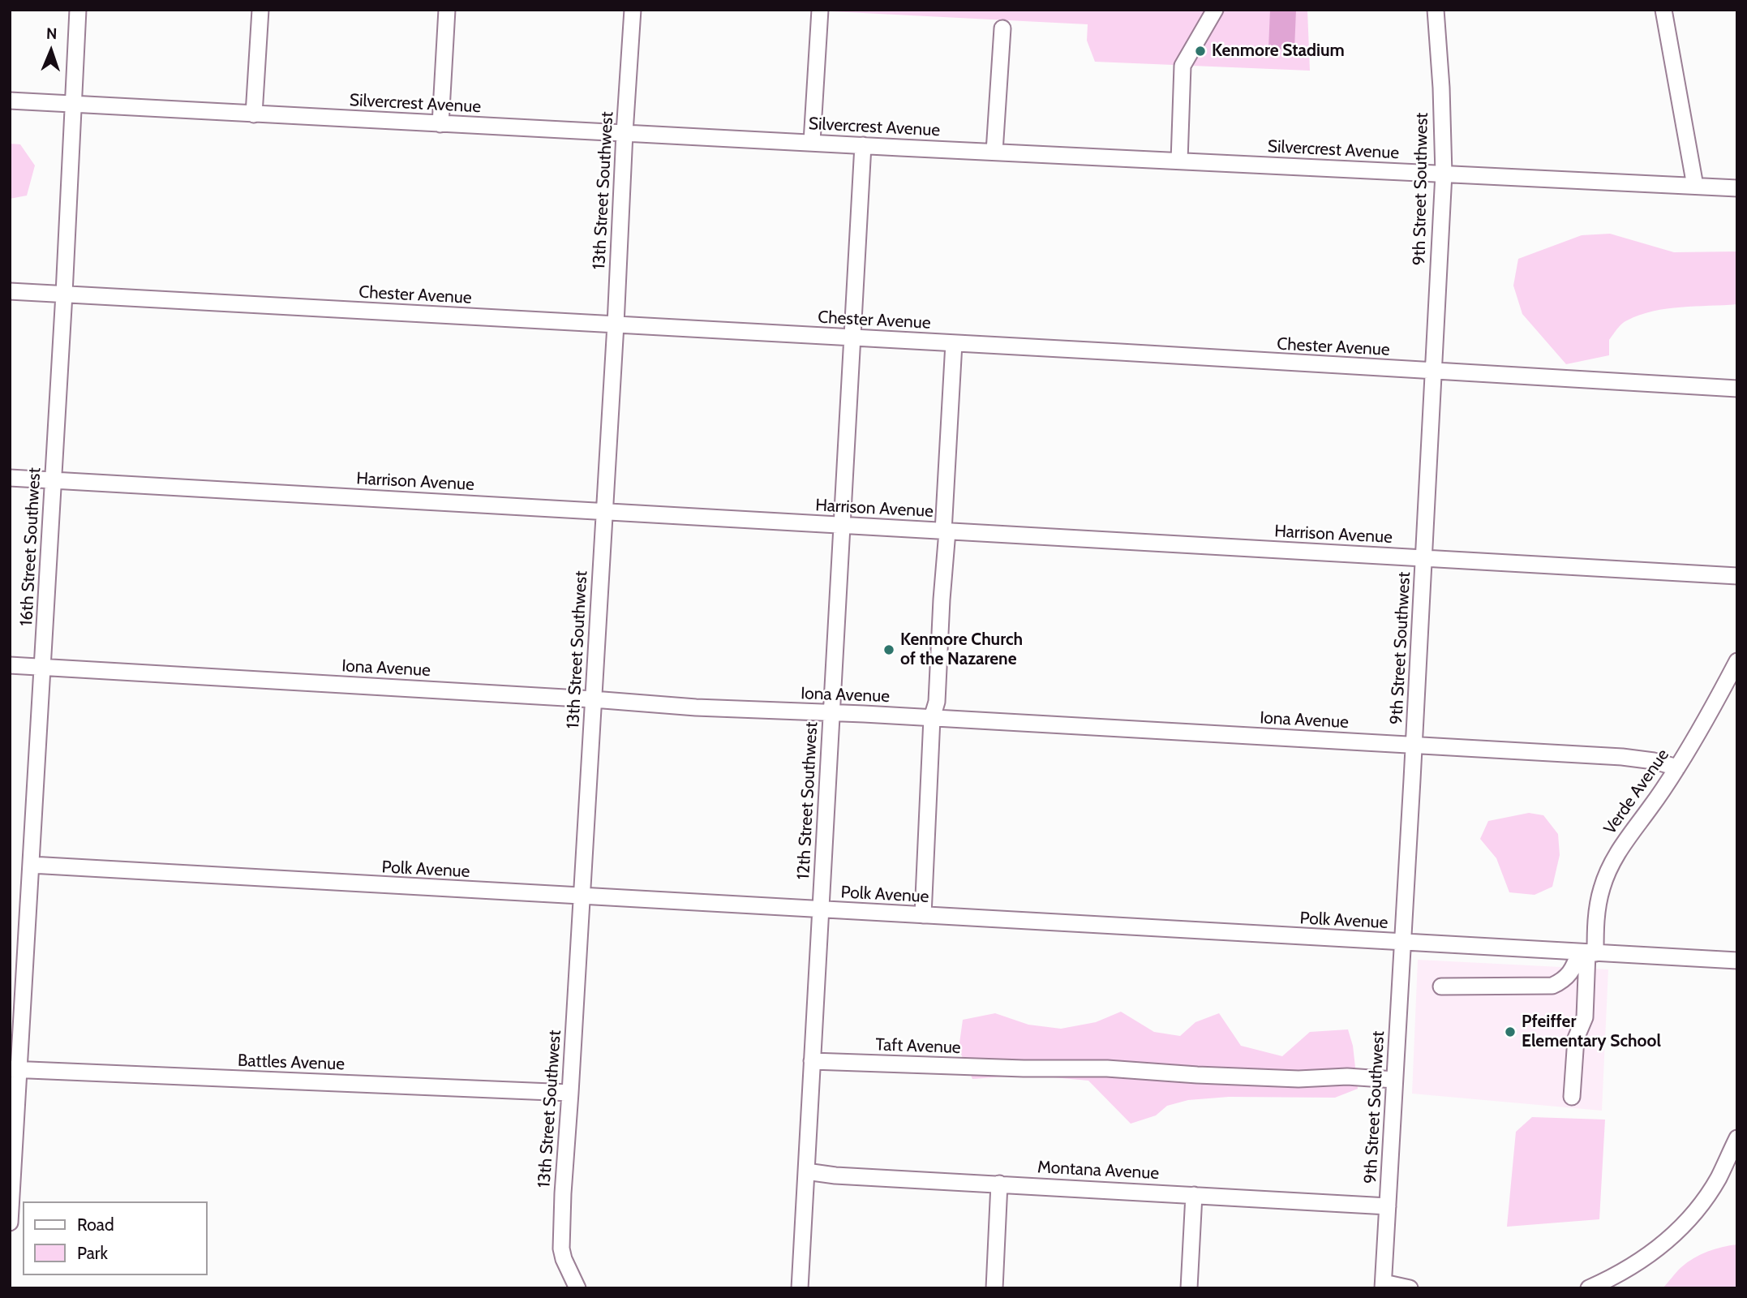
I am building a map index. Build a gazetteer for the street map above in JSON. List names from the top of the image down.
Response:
{
  "streets": {
    "street": [
      "Silvercrest Avenue",
      "9th Street Southwest",
      "13th Street Southwest",
      "Chester Avenue",
      "Harrison Avenue",
      "16th Street Southwest",
      "Iona Avenue",
      "Verde Avenue",
      "12th Street Southwest",
      "Polk Avenue",
      "Taft Avenue",
      "Battles Avenue",
      "Montana Avenue"
    ]
  },
  "crossings": [
    ["Silvercrest Avenue", "9th Street Southwest"],
    ["Silvercrest Avenue", "13th Street Southwest"],
    ["Silvercrest Avenue", "16th Street Southwest"],
    ["Silvercrest Avenue", "12th Street Southwest"],
    ["9th Street Southwest", "Chester Avenue"],
    ["9th Street Southwest", "Harrison Avenue"],
    ["9th Street Southwest", "Iona Avenue"],
    ["9th Street Southwest", "Polk Avenue"],
    ["9th Street Southwest", "Taft Avenue"],
    ["9th Street Southwest", "Montana Avenue"],
    ["13th Street Southwest", "Chester Avenue"],
    ["13th Street Southwest", "Harrison Avenue"],
    ["13th Street Southwest", "Iona Avenue"],
    ["13th Street Southwest", "Polk Avenue"],
    ["13th Street Southwest", "Battles Avenue"],
    ["Chester Avenue", "16th Street Southwest"],
    ["Chester Avenue", "12th Street Southwest"],
    ["Harrison Avenue", "16th Street Southwest"],
    ["Harrison Avenue", "12th Street Southwest"],
    ["16th Street Southwest", "Iona Avenue"],
    ["16th Street Southwest", "Polk Avenue"],
    ["16th Street Southwest", "Battles Avenue"],
    ["Iona Avenue", "Verde Avenue"],
    ["Iona Avenue", "12th Street Southwest"],
    ["Verde Avenue", "Polk Avenue"],
    ["12th Street Southwest", "Polk Avenue"],
    ["12th Street Southwest", "Taft Avenue"],
    ["12th Street Southwest", "Montana Avenue"]
  ],
  "places": ["Kenmore Stadium", "Kenmore Church of the Nazarene", "Pfeiffer Elementary School"],
  "legend": ["Road", "Park"],
  "north": "top"
}
